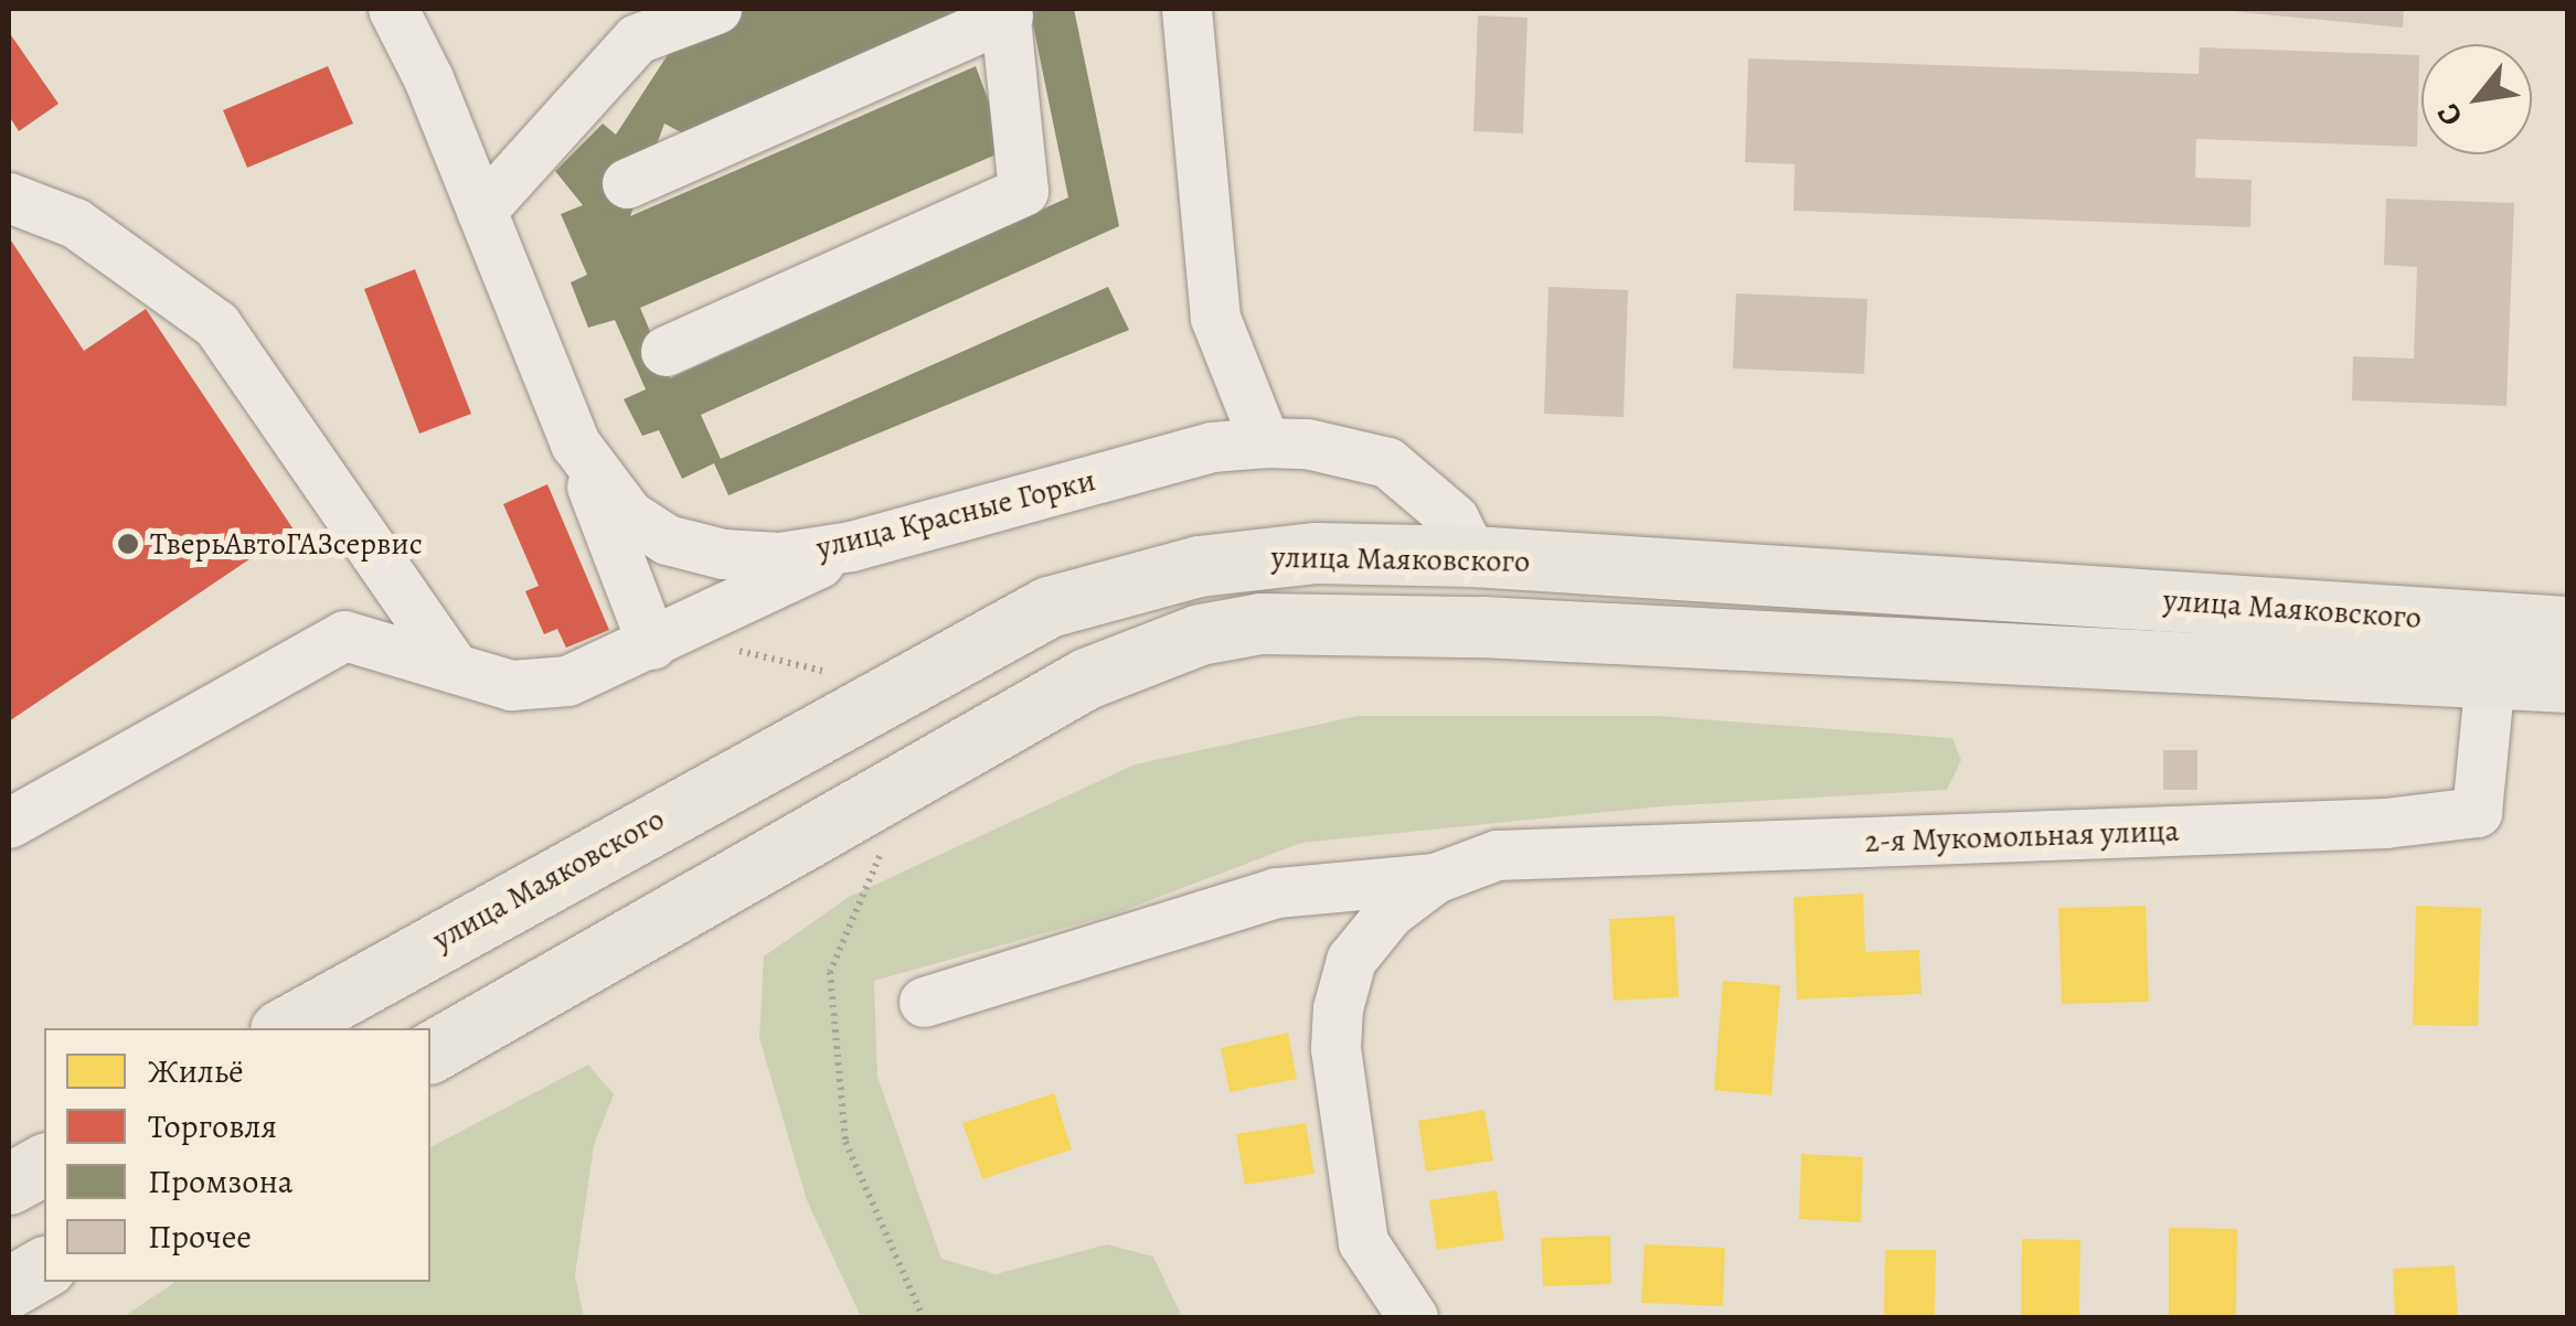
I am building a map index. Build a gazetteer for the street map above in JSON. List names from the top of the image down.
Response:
{
  "streets": {
    "main road": ["улица Маяковского"],
    "street": ["улица Красные Горки", "2-я Мукомольная улица"]
  },
  "crossings": [
    ["улица Красные Горки", "улица Маяковского"],
    ["улица Маяковского", "2-я Мукомольная улица"]
  ],
  "places": ["ТверьАвтоГАЗсервис"],
  "legend": [
    "Жильё",
    "Торговля",
    "Промзона",
    "Прочее"
  ],
  "north": "bottom left"
}
